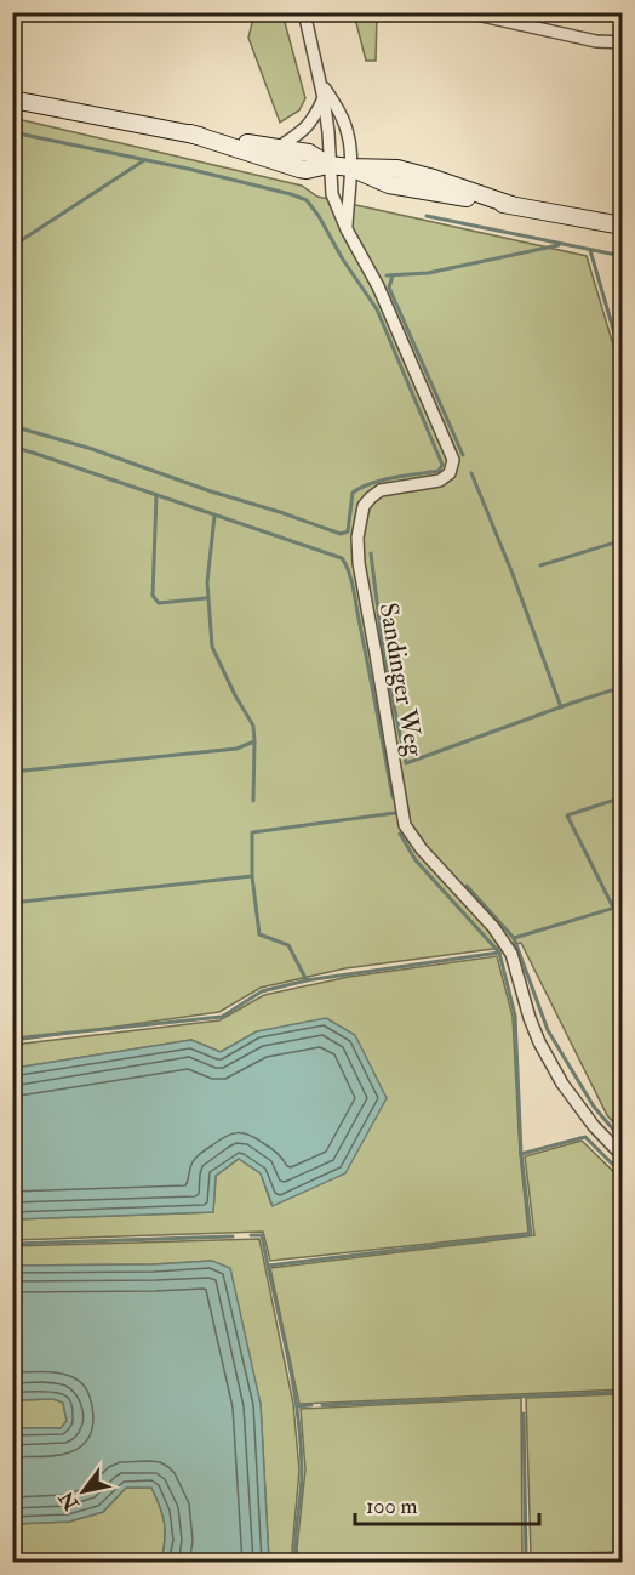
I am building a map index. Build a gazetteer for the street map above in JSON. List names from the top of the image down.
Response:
{
  "streets": {
    "street": ["Sandinger Weg"]
  },
  "scale_bar": "100 m",
  "north": "bottom left"
}
